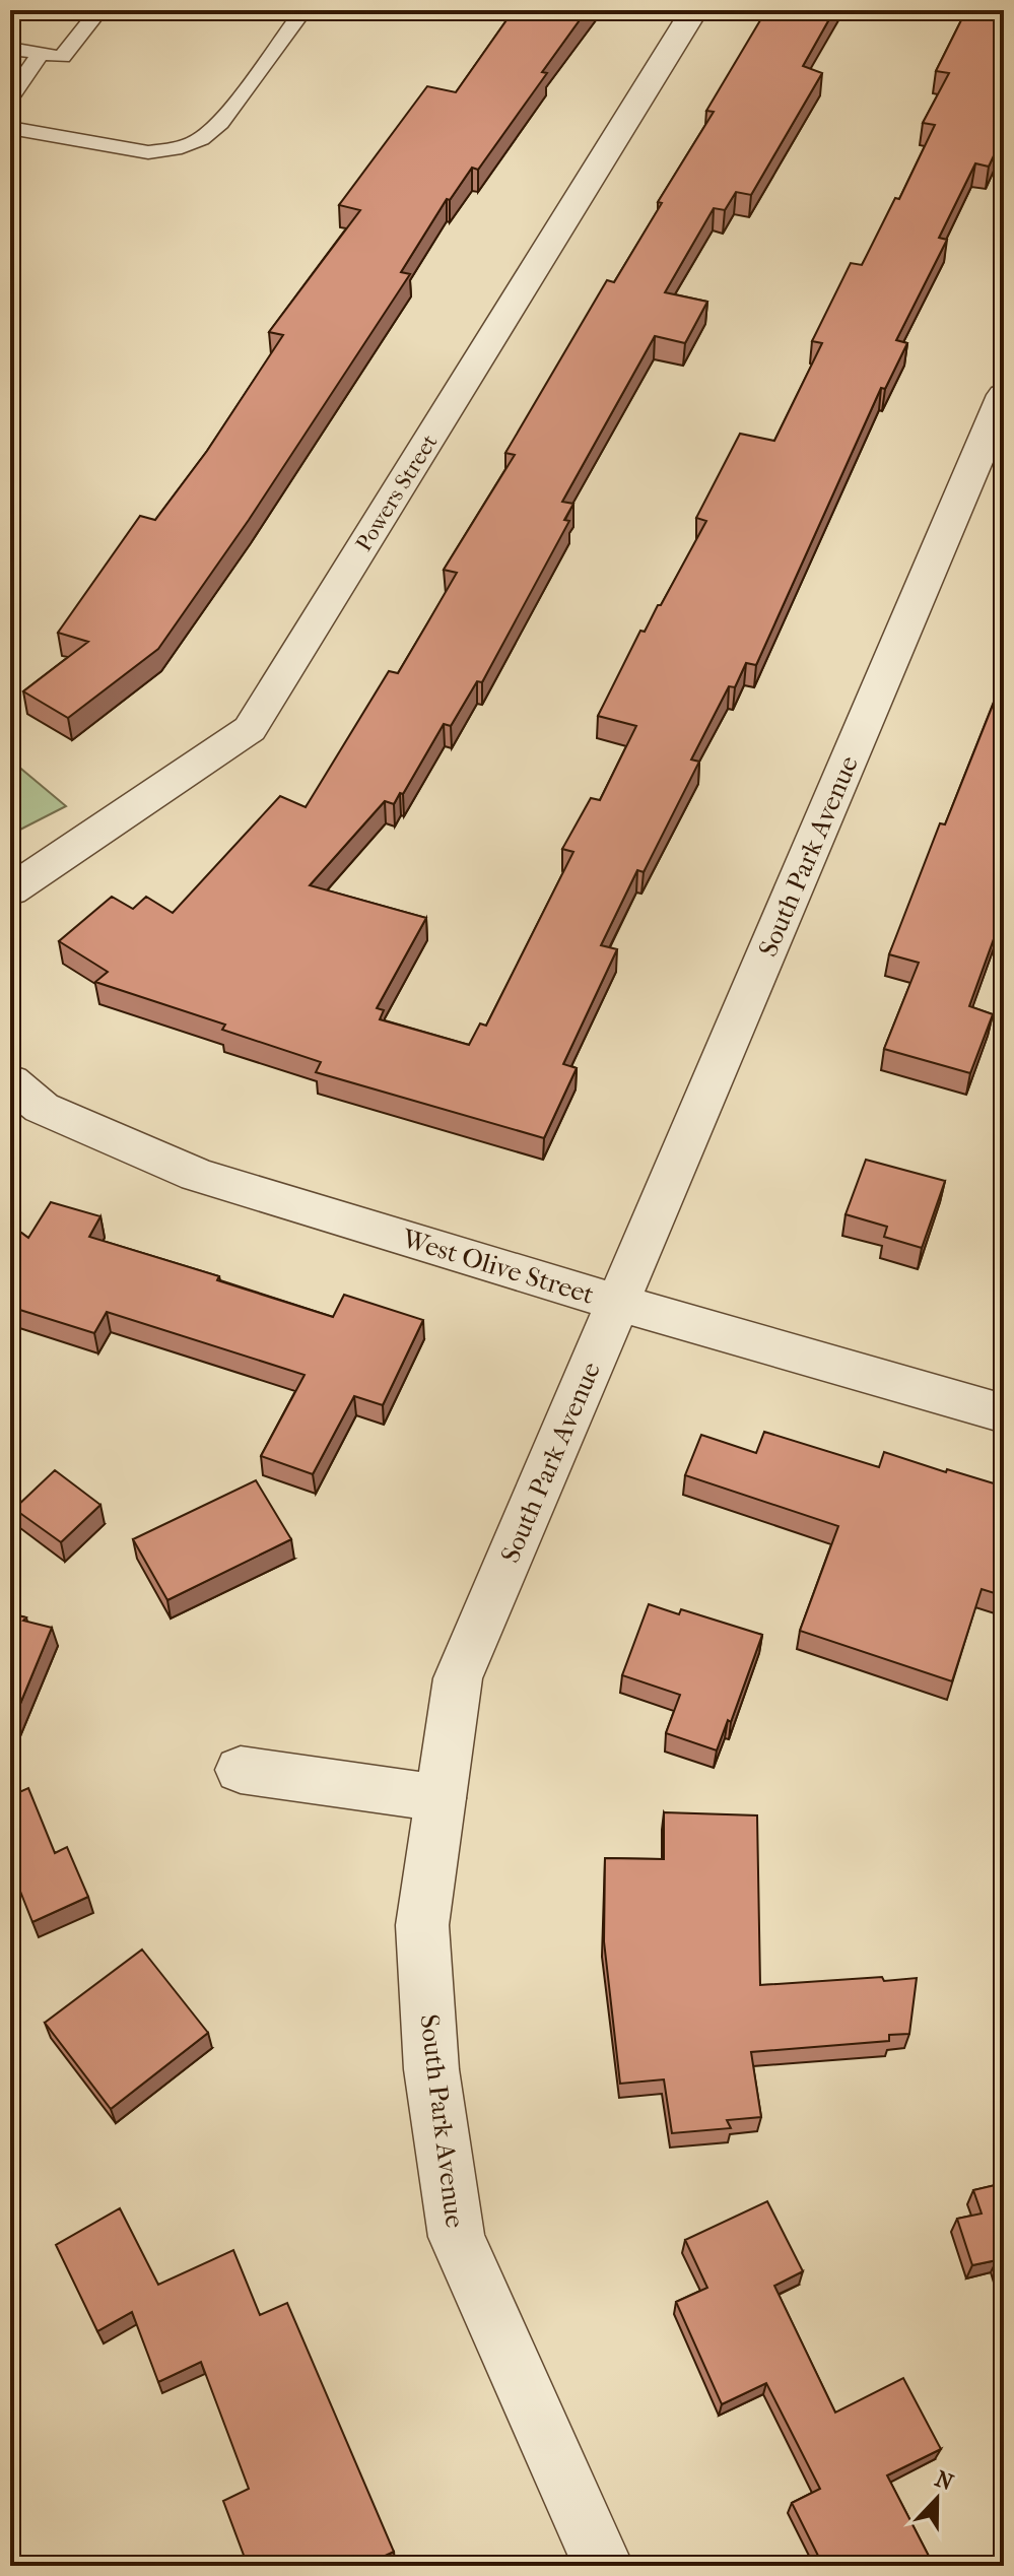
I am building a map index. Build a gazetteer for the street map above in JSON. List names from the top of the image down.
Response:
{
  "streets": {
    "street": ["Powers Street", "South Park Avenue", "West Olive Street"]
  },
  "crossings": [
    ["South Park Avenue", "West Olive Street"]
  ],
  "north": "top"
}
